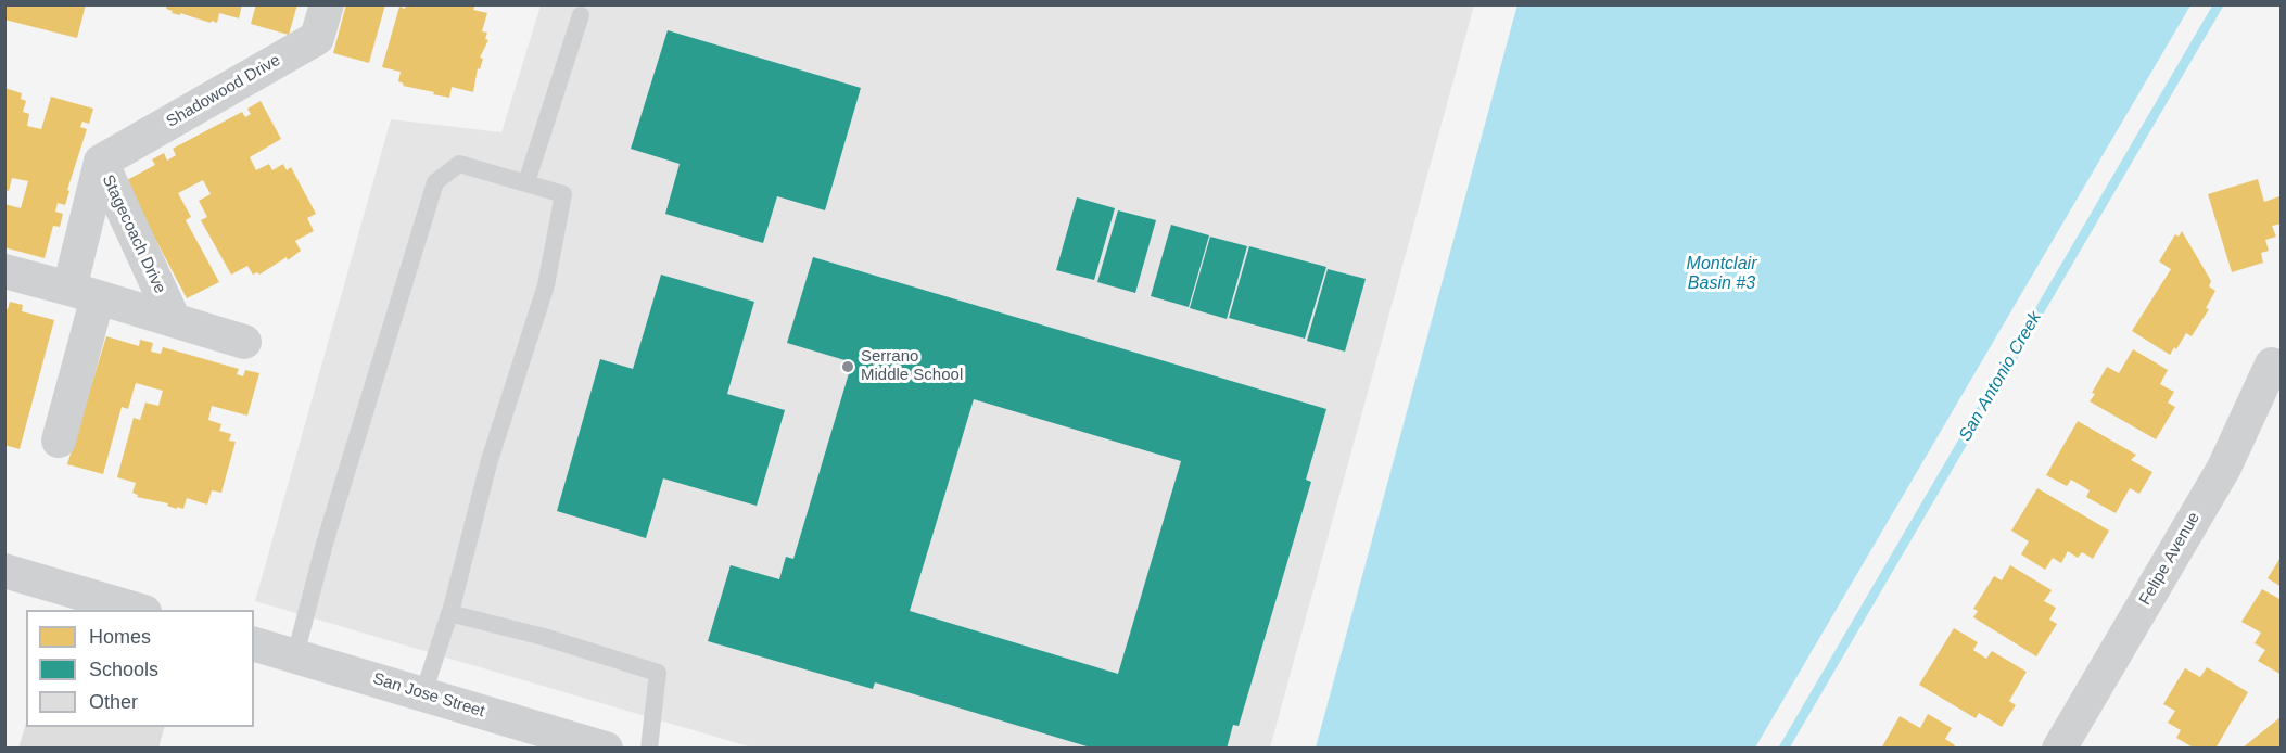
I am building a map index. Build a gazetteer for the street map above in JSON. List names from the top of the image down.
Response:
{
  "streets": {
    "street": [
      "Shadowood Drive",
      "Stagecoach Drive",
      "Felipe Avenue",
      "San Jose Street"
    ]
  },
  "crossings": [
    ["Shadowood Drive", "Stagecoach Drive"]
  ],
  "water": ["Montclair Basin #3", "San Antonio Creek"],
  "places": ["Serrano Middle School"],
  "legend": ["Homes", "Schools", "Other"]
}
